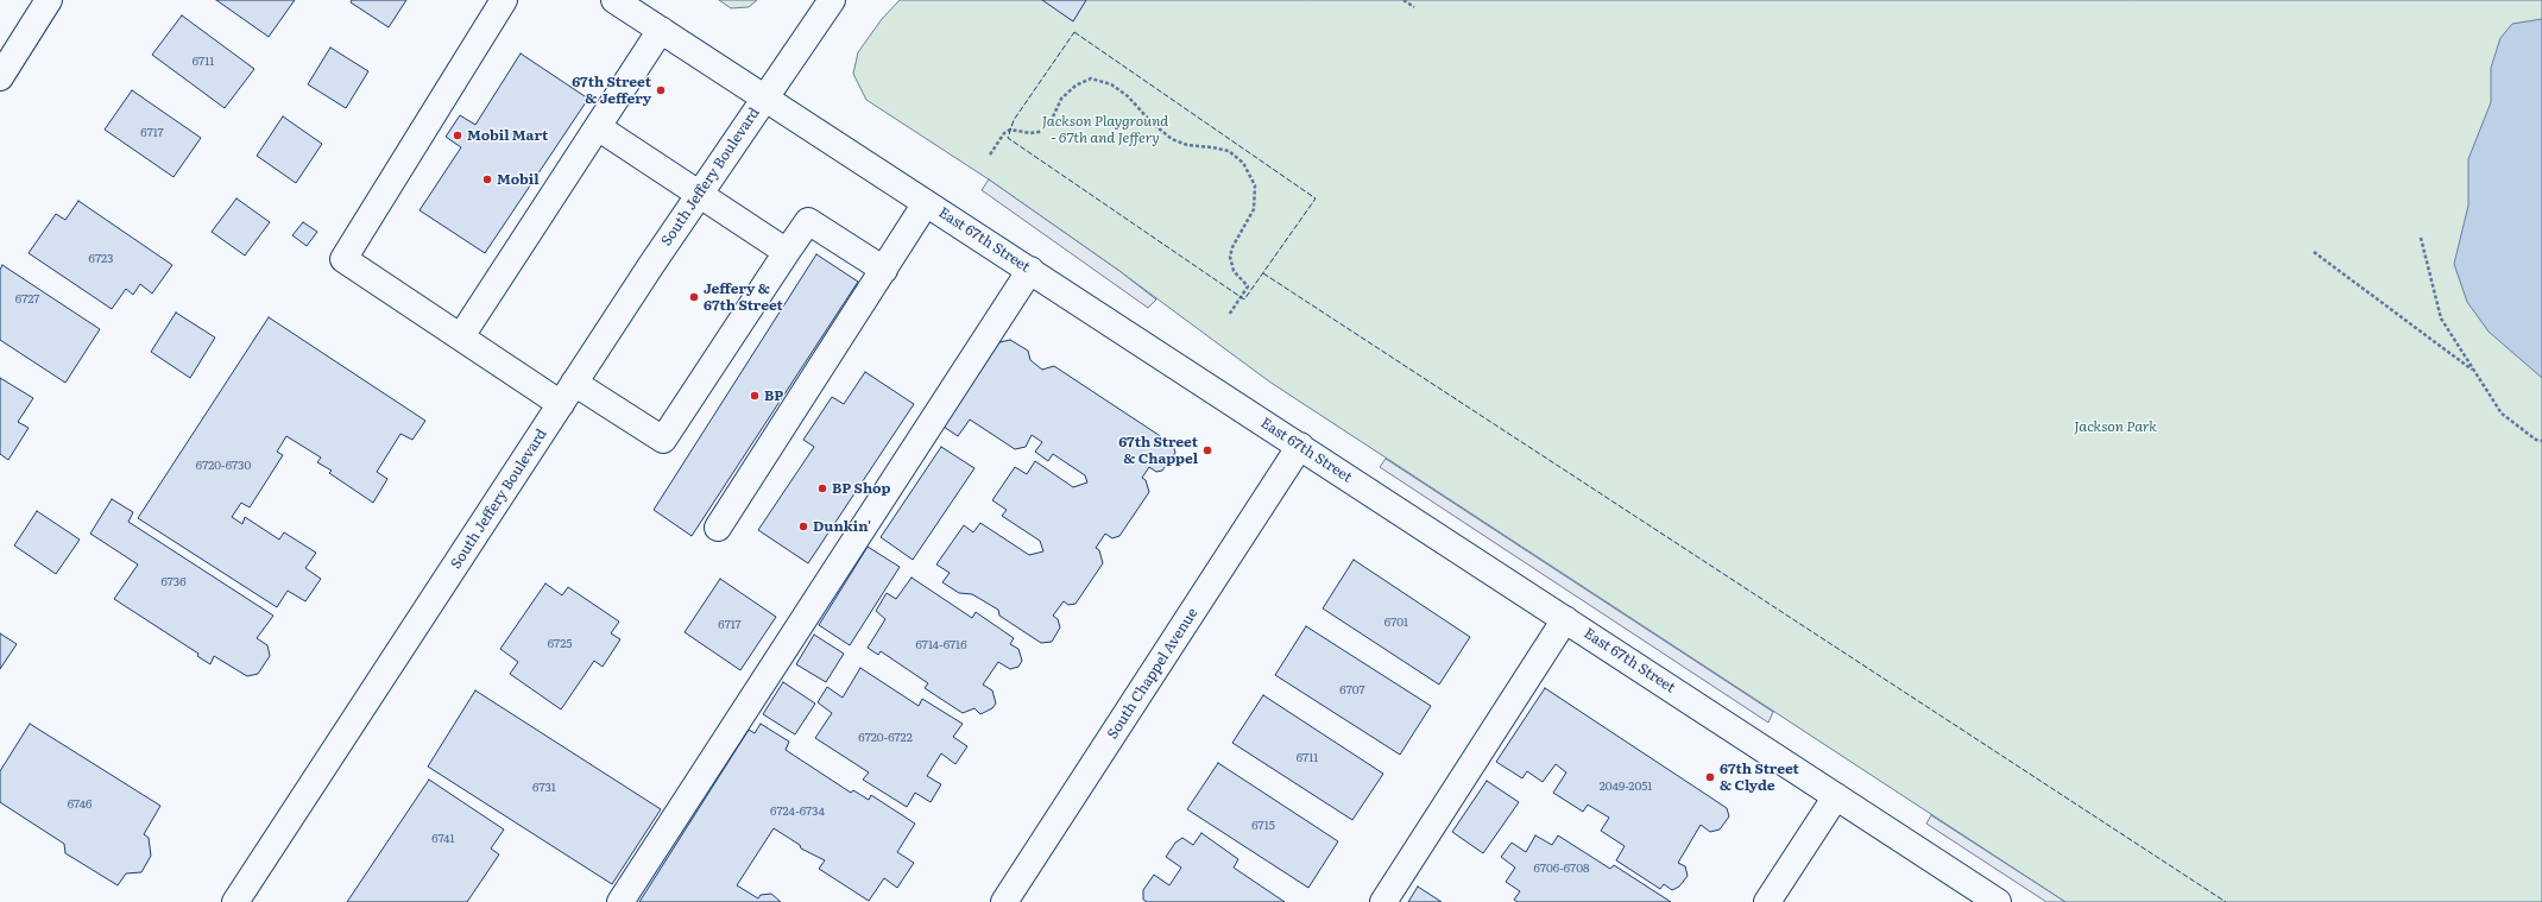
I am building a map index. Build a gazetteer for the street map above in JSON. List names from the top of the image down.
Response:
{
  "streets": {
    "street": ["South Jeffery Boulevard", "East 67th Street", "South Chappel Avenue"]
  },
  "crossings": [
    ["South Jeffery Boulevard", "East 67th Street"],
    ["East 67th Street", "South Chappel Avenue"]
  ],
  "parks": ["Jackson Playground - 67th and Jeffery", "Jackson Park"],
  "places": [
    "67th Street & Jeffery",
    "Mobil Mart",
    "Mobil",
    "Jeffery & 67th Street",
    "BP",
    "67th Street & Chappel",
    "BP Shop",
    "Dunkin'",
    "67th Street & Clyde"
  ],
  "house_numbers": [
    "6711",
    "6717",
    "6723",
    "6727",
    "6720-6730",
    "6736",
    "6701",
    "6717",
    "6725",
    "6714-6716",
    "6707",
    "6720-6722",
    "6711",
    "2049-2051",
    "6731",
    "6746",
    "6724-6734",
    "6715",
    "6741",
    "6706-6708"
  ]
}
